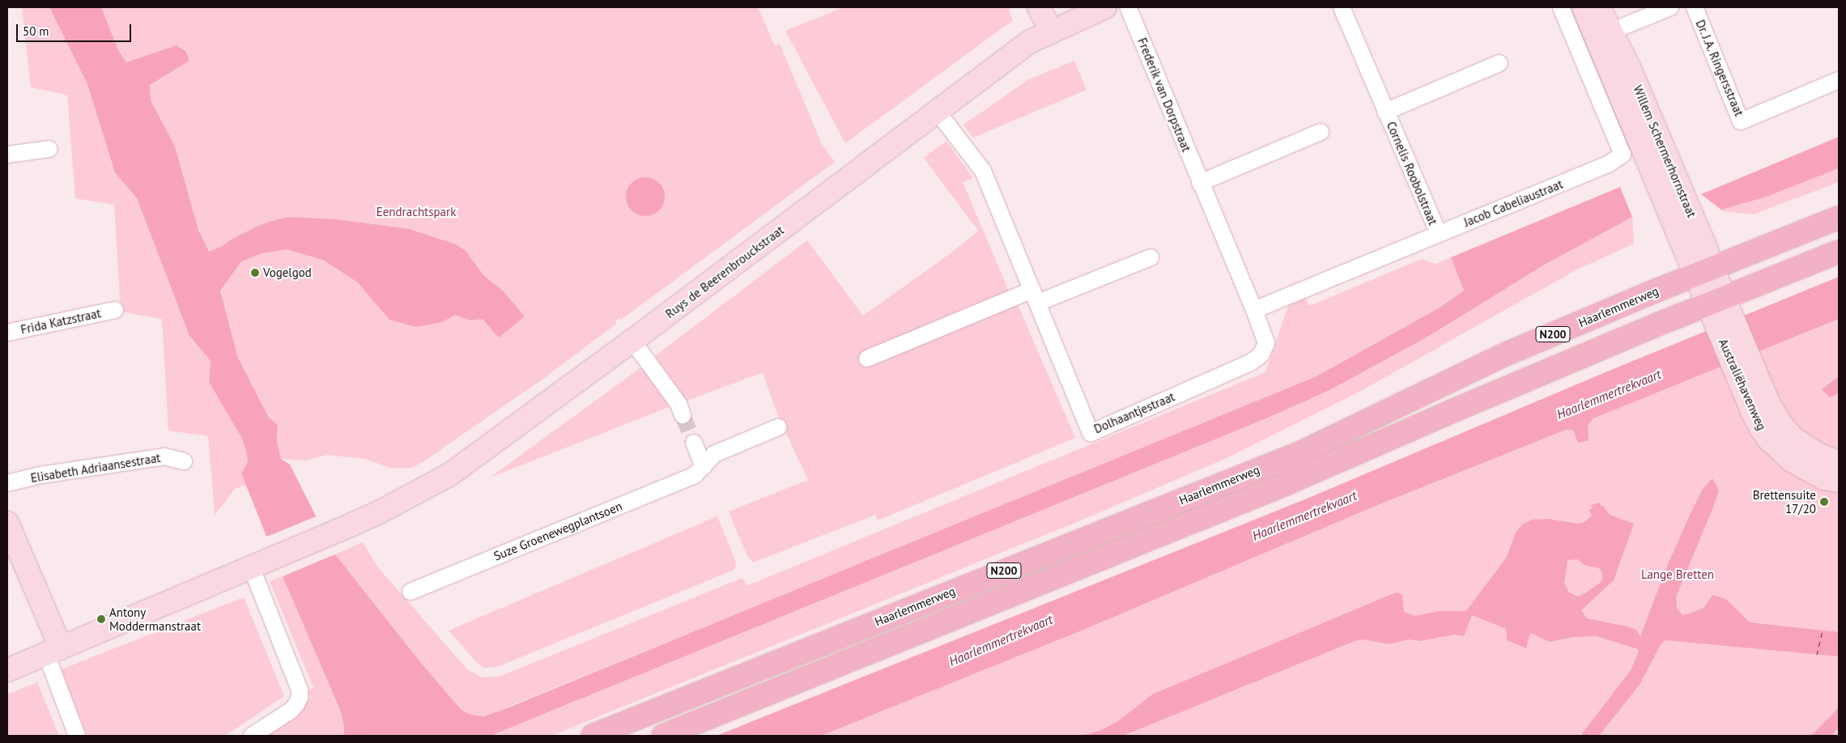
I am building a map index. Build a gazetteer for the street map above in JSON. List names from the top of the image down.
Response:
{
  "streets": {
    "main road": ["Haarlemmerweg", "N200"],
    "street": [
      "Dr. J.A. Ringersstraat",
      "Frederik van Dorpstraat",
      "Willem Schermerhornstraat",
      "Cornelis Roobolstraat",
      "Jacob Cabeliaustraat",
      "Ruys de Beerenbrouckstraat",
      "Frida Katzstraat",
      "Australiëhavenweg",
      "Dolhaantjestraat",
      "Elisabeth Adriaansestraat",
      "Suze Groenewegplantsoen"
    ]
  },
  "crossings": [
    ["Frederik van Dorpstraat", "Jacob Cabeliaustraat"],
    ["Frederik van Dorpstraat", "Dolhaantjestraat"],
    ["Willem Schermerhornstraat", "Haarlemmerweg"],
    ["Willem Schermerhornstraat", "Australiëhavenweg"],
    ["Cornelis Roobolstraat", "Jacob Cabeliaustraat"],
    ["Jacob Cabeliaustraat", "Dolhaantjestraat"],
    ["Ruys de Beerenbrouckstraat", "Dolhaantjestraat"],
    ["Haarlemmerweg", "Australiëhavenweg"]
  ],
  "water": ["Haarlemmertrekvaart"],
  "parks": ["Eendrachtspark", "Lange Bretten"],
  "places": ["Vogelgod", "Brettensuite 17/20", "Antony Moddermanstraat"],
  "scale_bar": "50 m"
}
